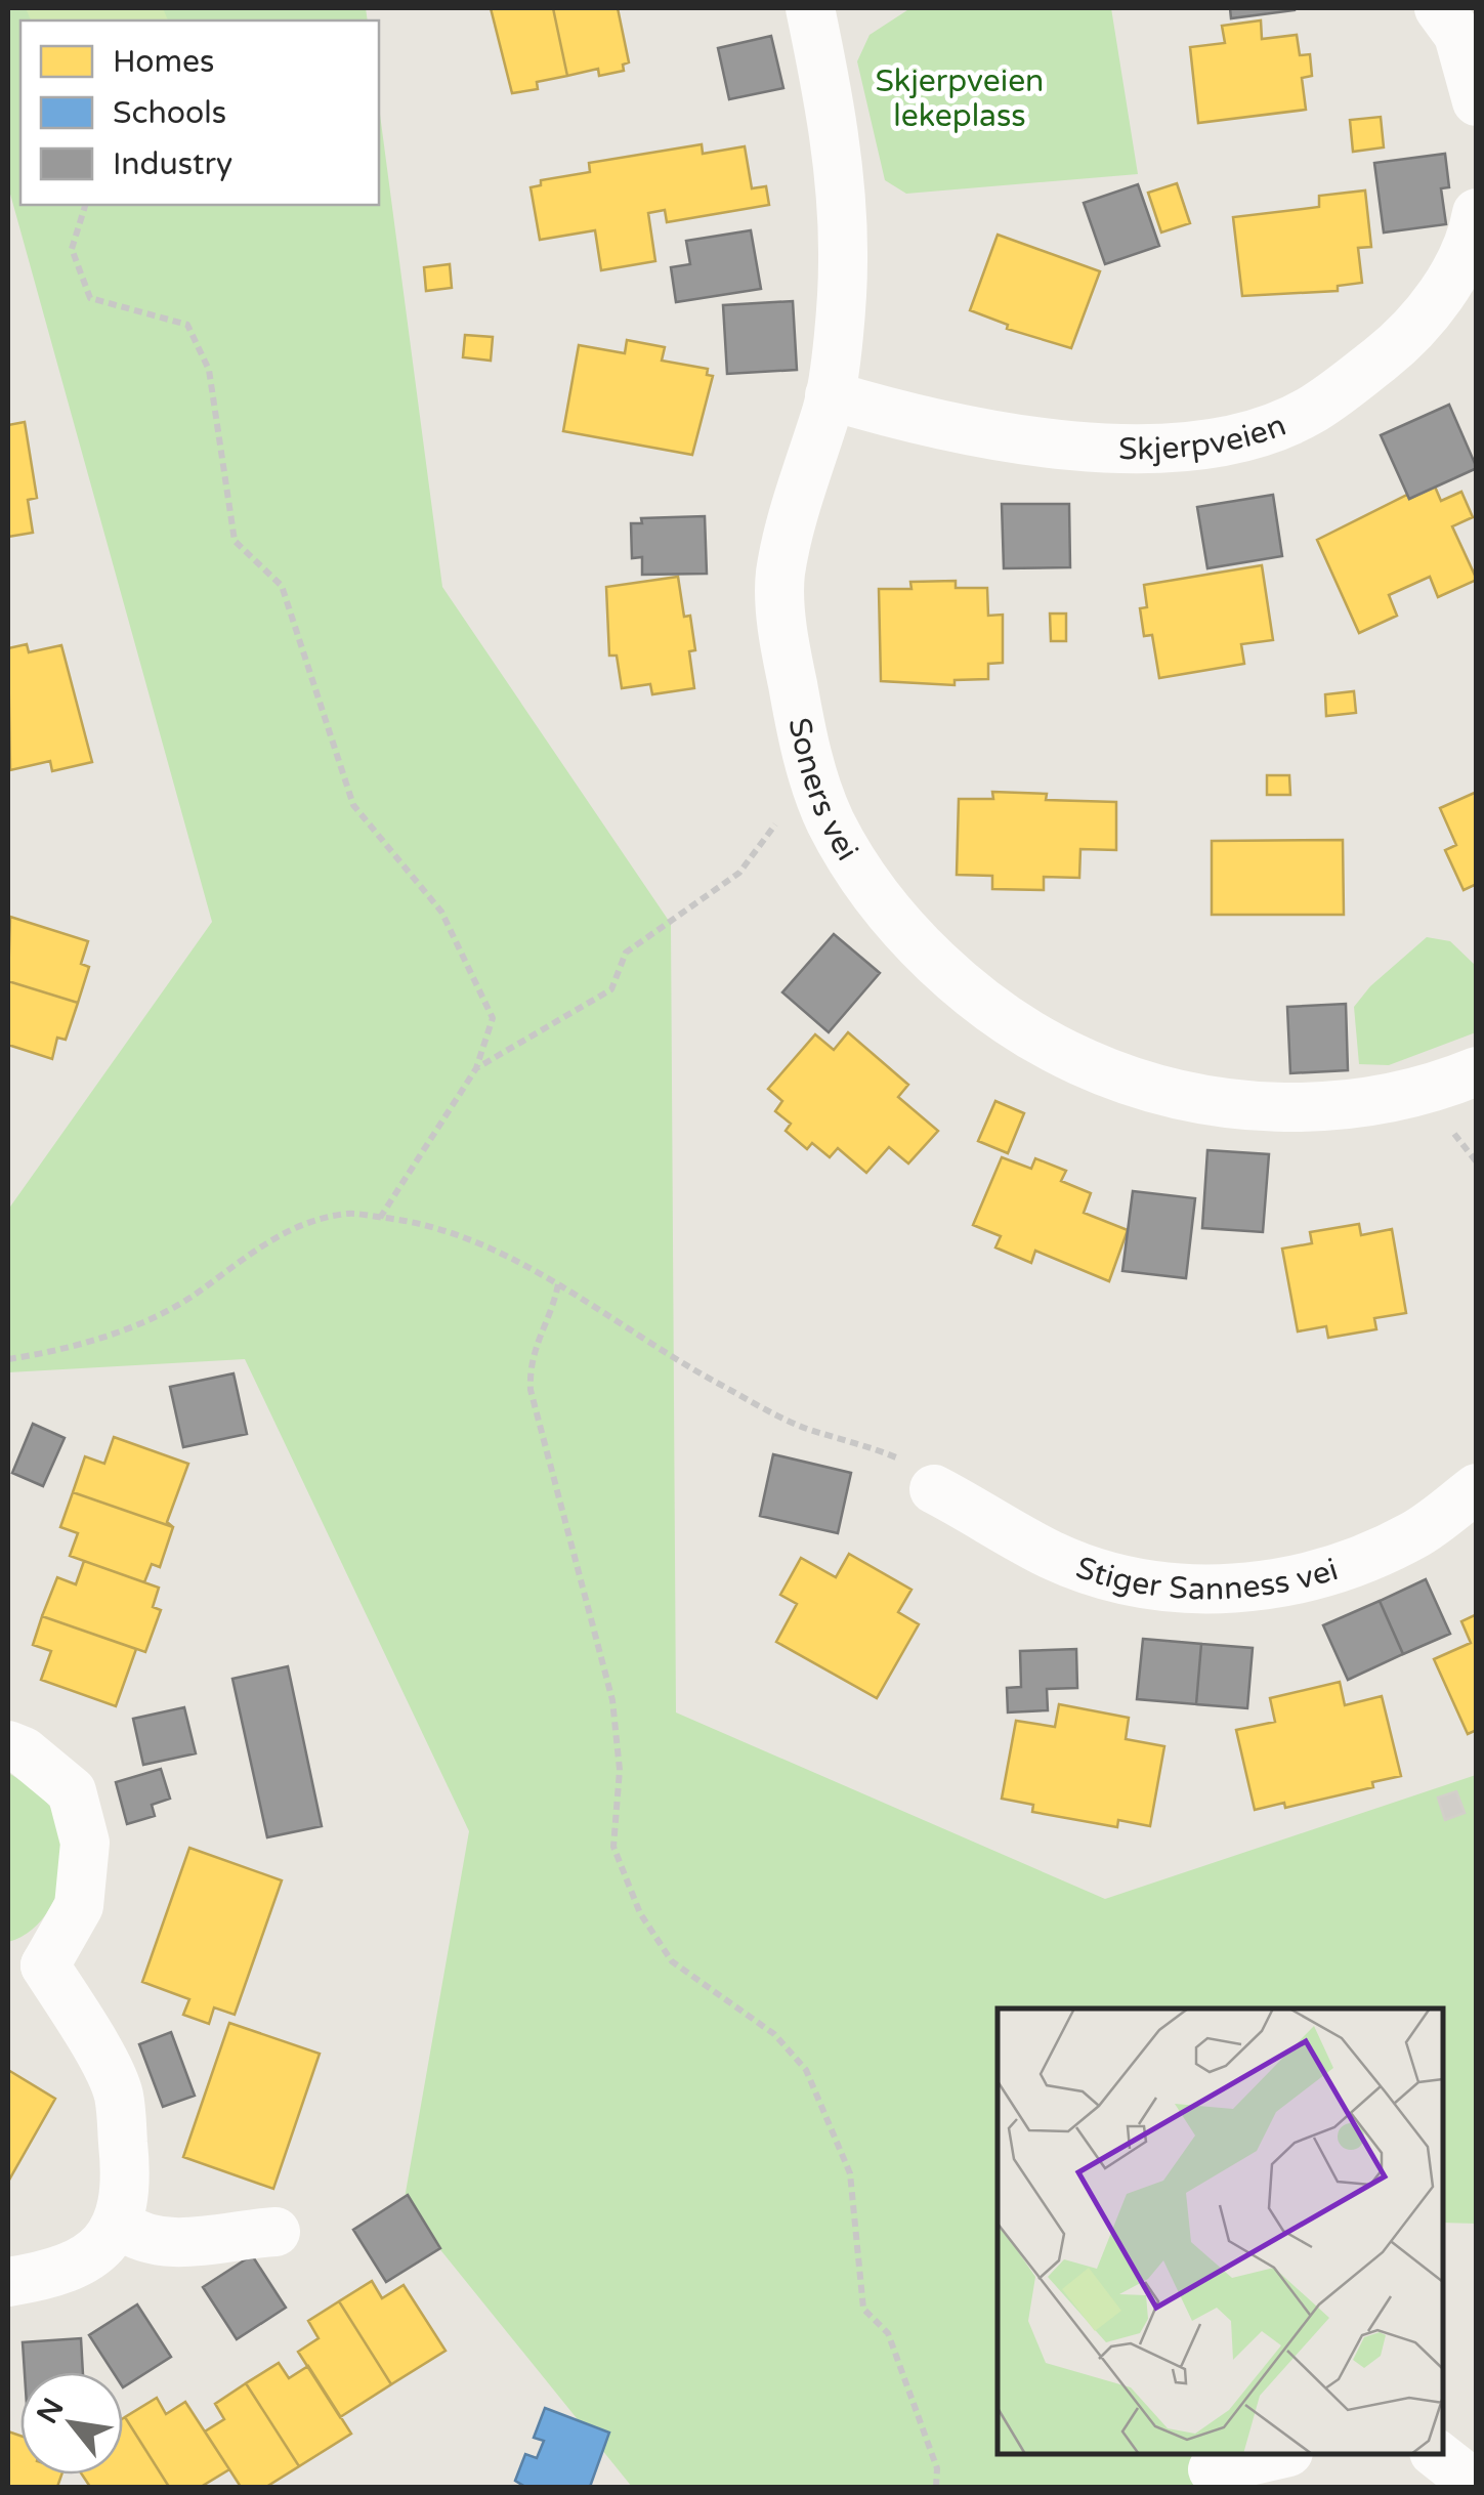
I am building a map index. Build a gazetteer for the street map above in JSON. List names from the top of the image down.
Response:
{
  "streets": {
    "street": ["Skjerpveien", "Soners vei", "Stiger Sanness vei"]
  },
  "crossings": [
    ["Skjerpveien", "Soners vei"]
  ],
  "parks": ["Skjerpveien lekeplass"],
  "legend": ["Homes", "Schools", "Industry"],
  "north": "top left"
}
